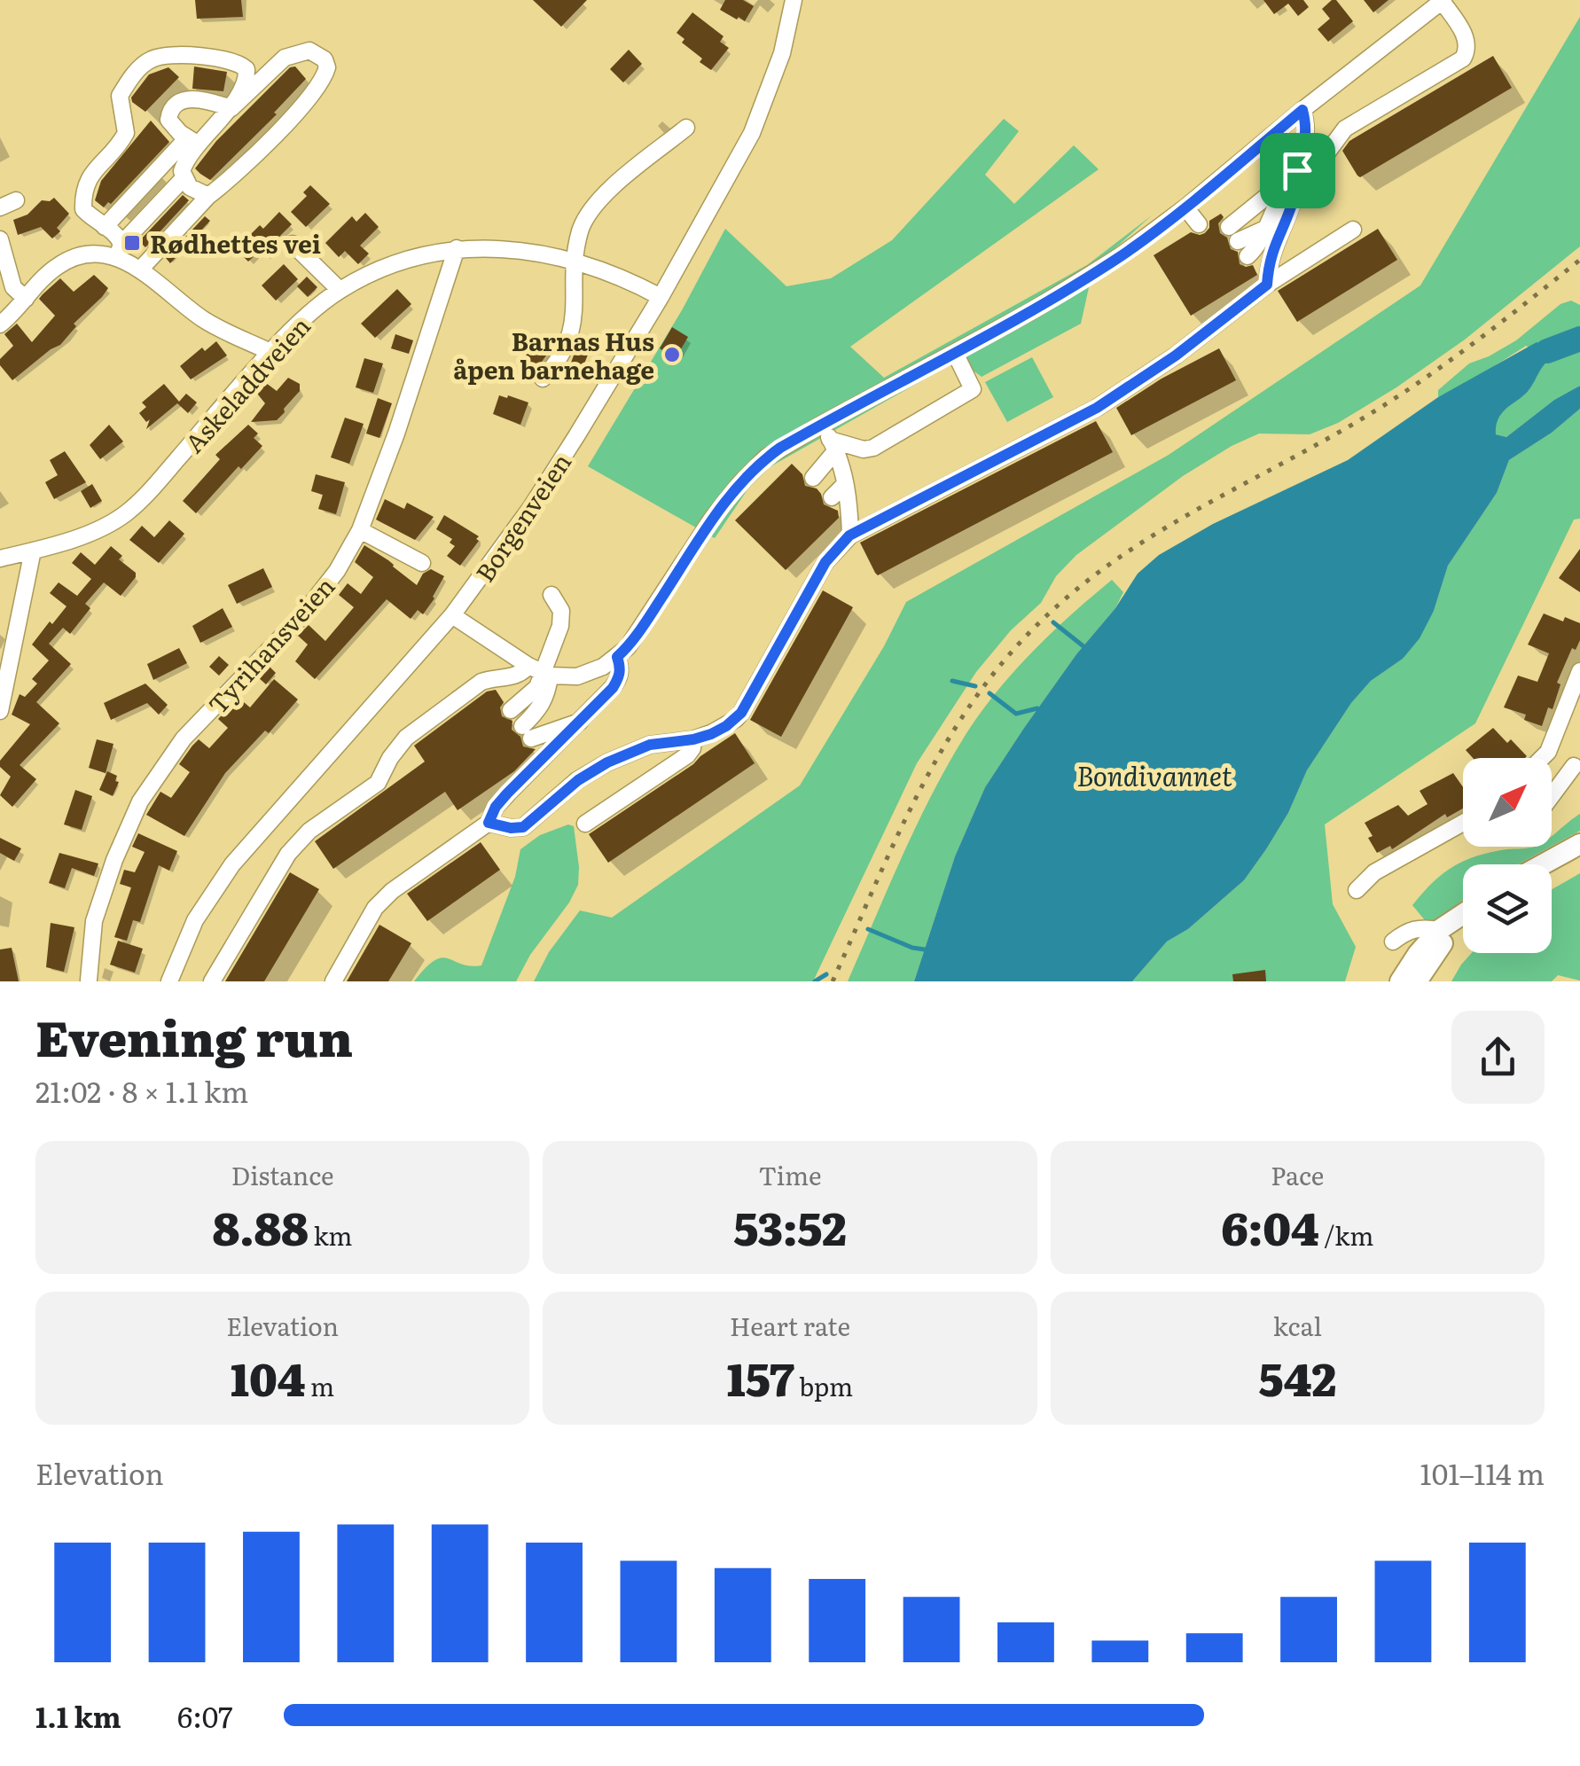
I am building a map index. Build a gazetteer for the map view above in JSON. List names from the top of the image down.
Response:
{
  "streets": {
    "street": ["Askeladdveien", "Borgenveien", "Tyrihansveien"]
  },
  "crossings": [
    ["Askeladdveien", "Borgenveien"],
    ["Askeladdveien", "Tyrihansveien"]
  ],
  "water": ["Bondivannet"],
  "places": {
    "transit": ["Rødhettes vei"],
    "other": ["Barnas Hus åpen barnehage"]
  },
  "north": "top right",
  "page": {
    "heading": ["Evening run", "21:02 · 8 × 1.1 km"],
    "stats": [
      ["Distance", "8.88 km"],
      ["Time", "53:52"],
      ["Pace", "6:04 /km"],
      ["Elevation", "104 m"],
      ["Heart rate", "157 bpm"],
      ["kcal", "542"]
    ],
    "chart": ["Elevation", "101–114 m"],
    "list": [
      {
        "name": "1.1 km",
        "note": "6:07"
      }
    ]
  }
}
